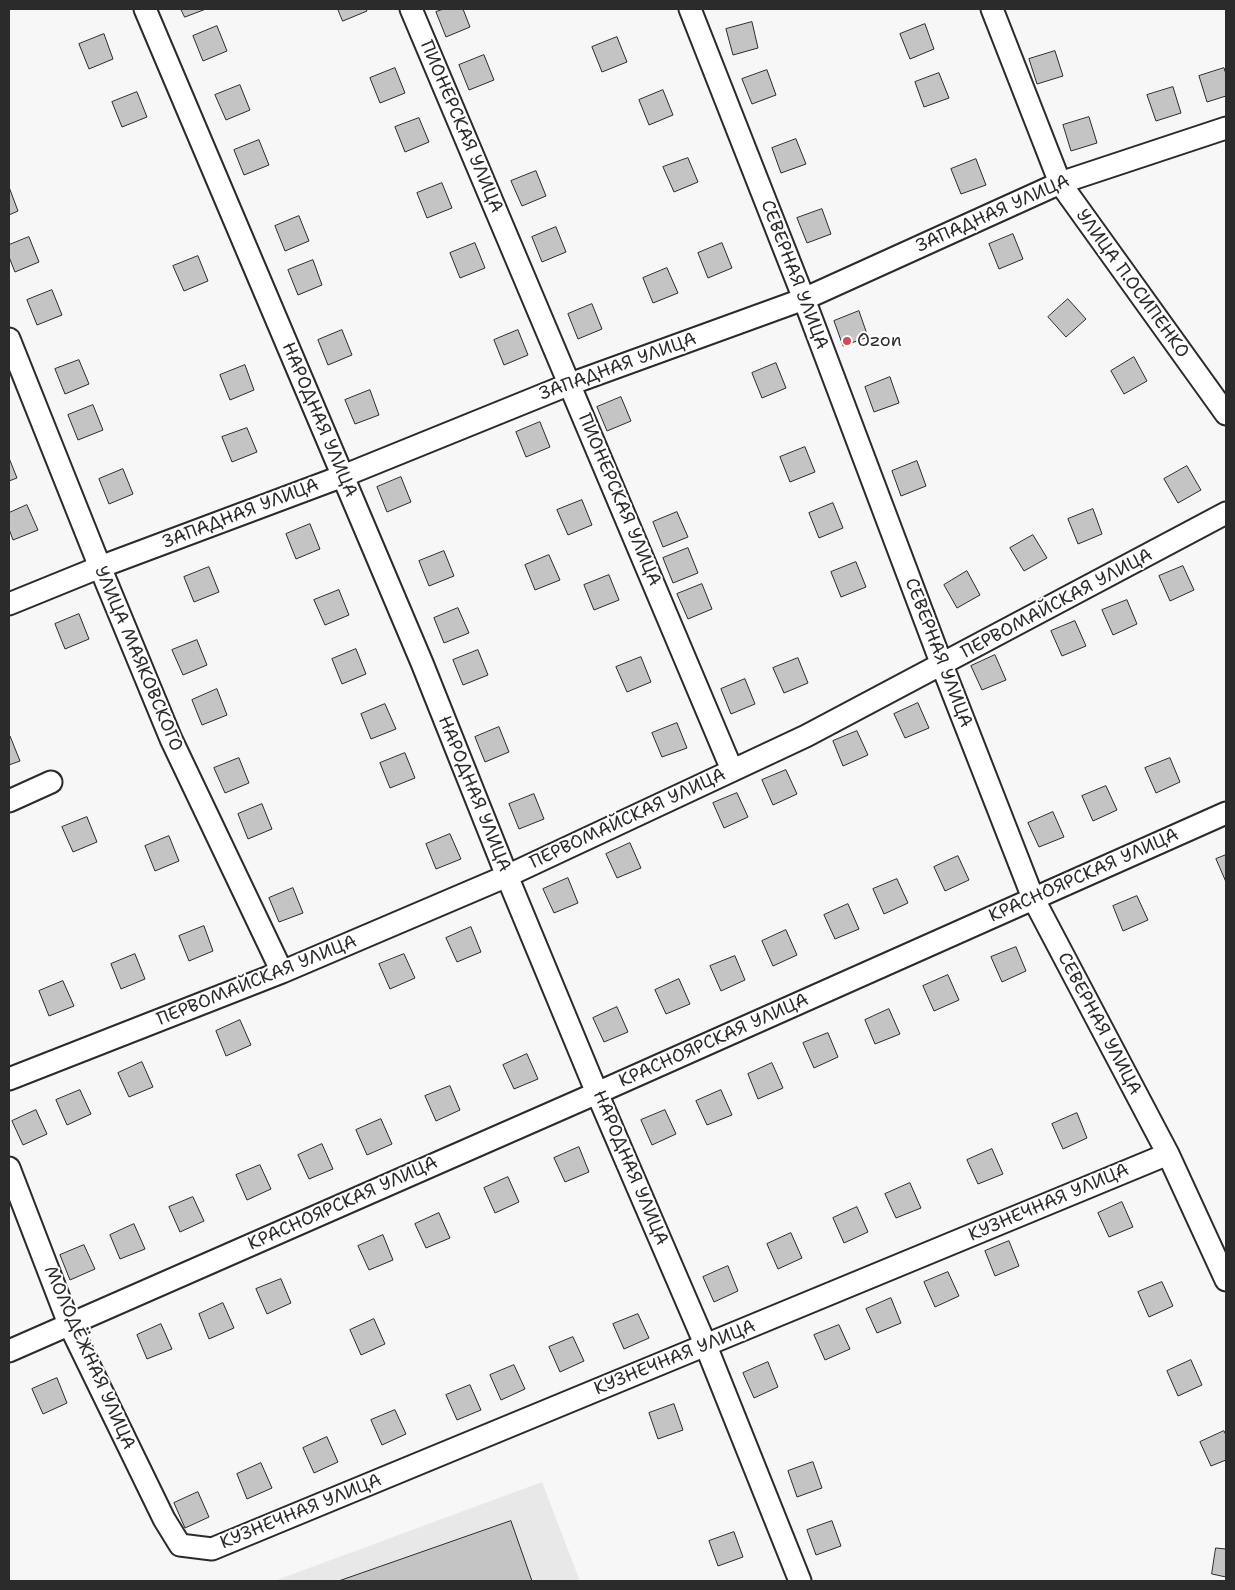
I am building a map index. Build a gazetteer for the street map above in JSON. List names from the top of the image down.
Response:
{
  "streets": {
    "street": [
      "ПИОНЕРСКАЯ УЛИЦА",
      "ЗАПАДНАЯ УЛИЦА",
      "СЕВЕРНАЯ УЛИЦА",
      "УЛИЦА П.ОСИПЕНКО",
      "НАРОДНАЯ УЛИЦА",
      "ПЕРВОМАЙСКАЯ УЛИЦА",
      "УЛИЦА МАЯКОВСКОГО",
      "КРАСНОЯРСКАЯ УЛИЦА",
      "КУЗНЕЧНАЯ УЛИЦА",
      "МОЛОДЁЖНАЯ УЛИЦА"
    ]
  },
  "crossings": [
    ["ПИОНЕРСКАЯ УЛИЦА", "ЗАПАДНАЯ УЛИЦА"],
    ["ПИОНЕРСКАЯ УЛИЦА", "ПЕРВОМАЙСКАЯ УЛИЦА"],
    ["ЗАПАДНАЯ УЛИЦА", "СЕВЕРНАЯ УЛИЦА"],
    ["ЗАПАДНАЯ УЛИЦА", "УЛИЦА П.ОСИПЕНКО"],
    ["ЗАПАДНАЯ УЛИЦА", "НАРОДНАЯ УЛИЦА"],
    ["ЗАПАДНАЯ УЛИЦА", "УЛИЦА МАЯКОВСКОГО"],
    ["СЕВЕРНАЯ УЛИЦА", "ПЕРВОМАЙСКАЯ УЛИЦА"],
    ["СЕВЕРНАЯ УЛИЦА", "КРАСНОЯРСКАЯ УЛИЦА"],
    ["СЕВЕРНАЯ УЛИЦА", "КУЗНЕЧНАЯ УЛИЦА"],
    ["НАРОДНАЯ УЛИЦА", "ПЕРВОМАЙСКАЯ УЛИЦА"],
    ["НАРОДНАЯ УЛИЦА", "КРАСНОЯРСКАЯ УЛИЦА"],
    ["НАРОДНАЯ УЛИЦА", "КУЗНЕЧНАЯ УЛИЦА"],
    ["ПЕРВОМАЙСКАЯ УЛИЦА", "УЛИЦА МАЯКОВСКОГО"],
    ["КРАСНОЯРСКАЯ УЛИЦА", "МОЛОДЁЖНАЯ УЛИЦА"],
    ["КУЗНЕЧНАЯ УЛИЦА", "МОЛОДЁЖНАЯ УЛИЦА"]
  ],
  "places": ["Ozon"]
}
